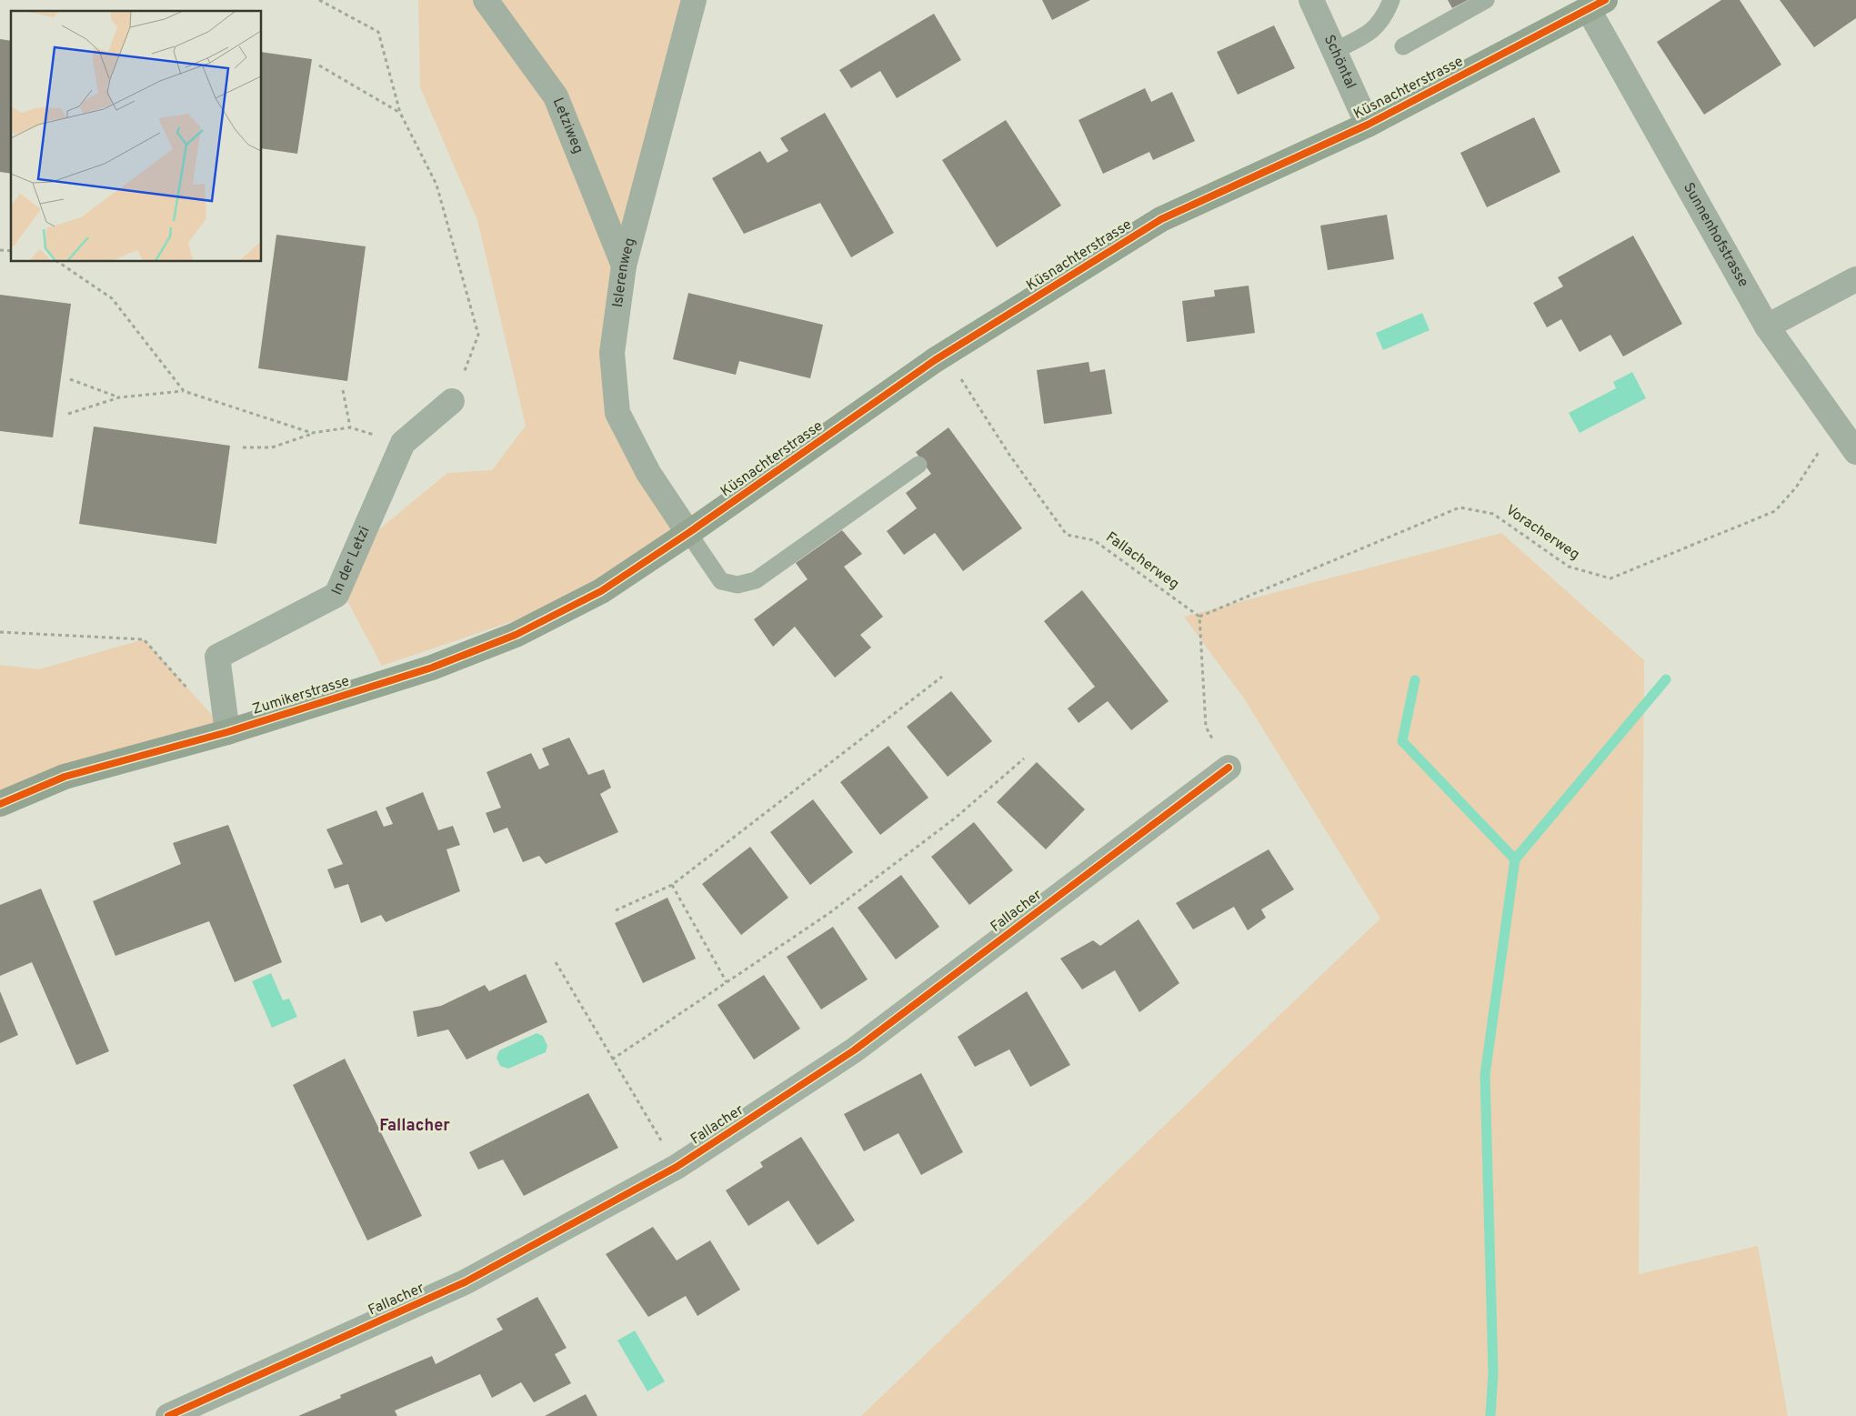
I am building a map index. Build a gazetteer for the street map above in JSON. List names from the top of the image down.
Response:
{
  "streets": {
    "main road": ["Küsnachterstrasse", "Zumikerstrasse"],
    "street": [
      "Schöntal",
      "Letziweg",
      "Sunnenhofstrasse",
      "Islerenweg",
      "In der Letzi",
      "Fallacher"
    ],
    "path": ["Voracherweg", "Fallacherweg"]
  },
  "crossings": [
    ["Schöntal", "Küsnachterstrasse"],
    ["Küsnachterstrasse", "Sunnenhofstrasse"],
    ["Küsnachterstrasse", "Islerenweg"],
    ["Küsnachterstrasse", "Zumikerstrasse"],
    ["Letziweg", "Islerenweg"],
    ["Sunnenhofstrasse", "Voracherweg"],
    ["Voracherweg", "Fallacherweg"],
    ["In der Letzi", "Zumikerstrasse"]
  ],
  "districts": ["Fallacher"]
}
